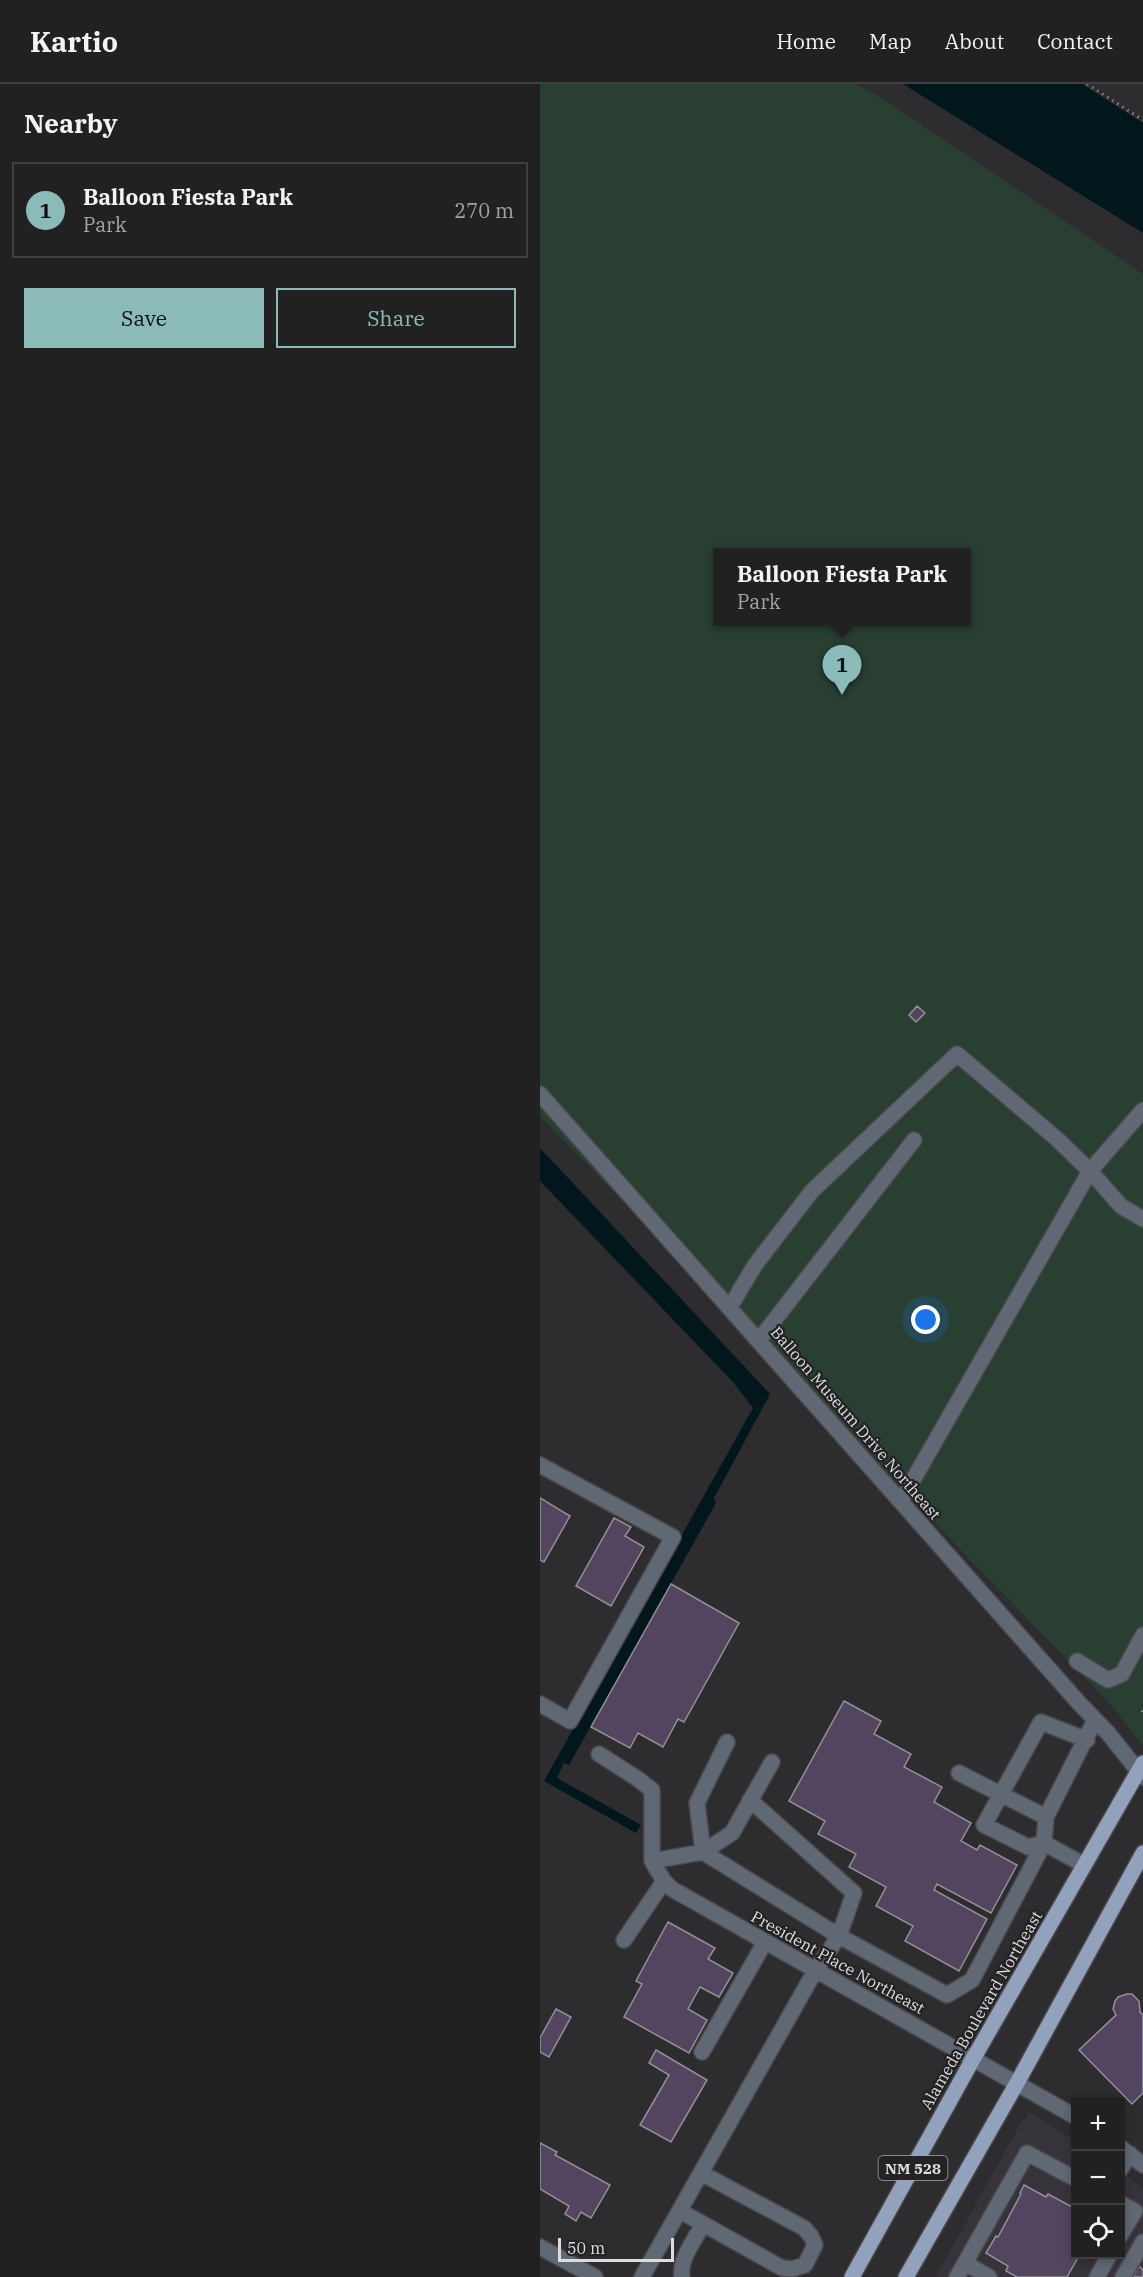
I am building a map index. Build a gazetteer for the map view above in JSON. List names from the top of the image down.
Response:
{
  "streets": {
    "main road": ["Alameda Boulevard Northeast", "NM 528"],
    "street": ["Balloon Museum Drive Northeast", "President Place Northeast"]
  },
  "crossings": [
    ["Balloon Museum Drive Northeast", "Alameda Boulevard Northeast"],
    ["President Place Northeast", "Alameda Boulevard Northeast"],
    ["President Place Northeast", "NM 528"]
  ],
  "scale_bar": "50 m",
  "page": {
    "header": "Kartio",
    "nav": [
      "Home",
      "Map",
      "About",
      "Contact"
    ],
    "heading": "Nearby",
    "list": [
      {
        "mark": "1",
        "name": "Balloon Fiesta Park",
        "note": "Park",
        "value": "270 m"
      }
    ],
    "buttons": ["Save", "Share"],
    "popup": ["Balloon Fiesta Park", "Park"],
    "pins": "1",
    "map_buttons": ["+", "−"],
    "scale": "50 m"
  }
}
